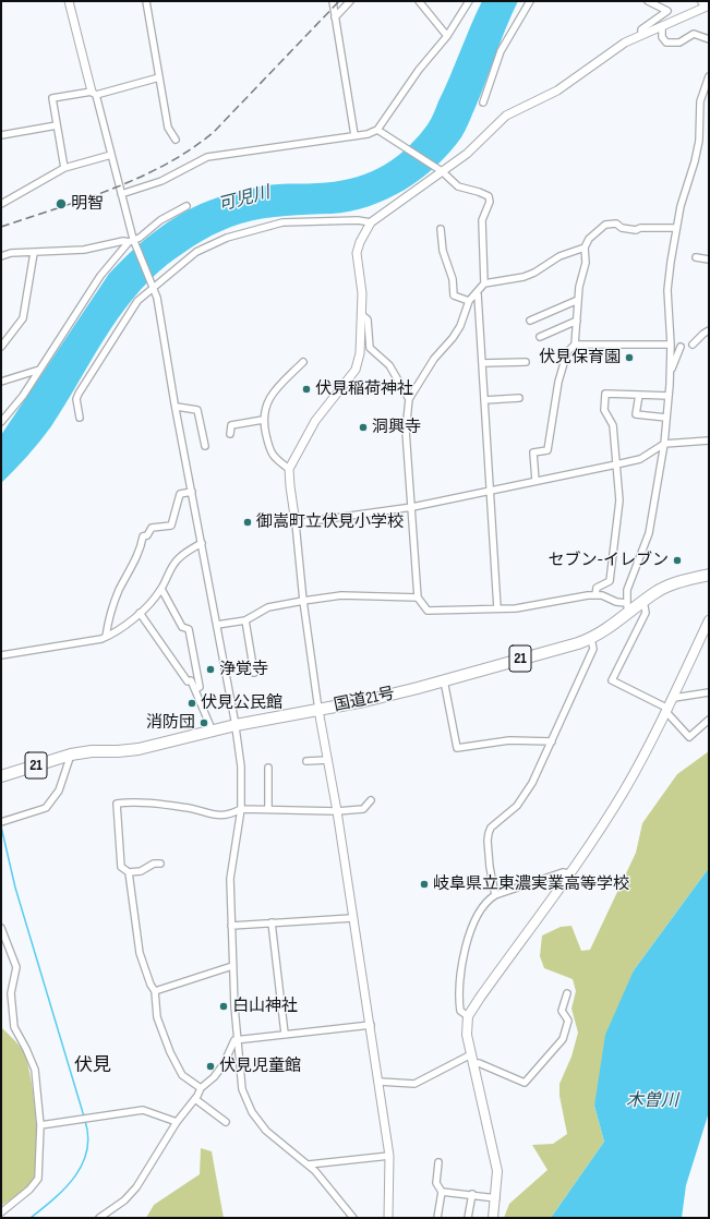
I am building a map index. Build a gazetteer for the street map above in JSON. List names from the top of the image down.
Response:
{
  "streets": {
    "highway": ["21", "国道21号"]
  },
  "districts": ["伏見"],
  "water": ["可児川", "木曽川"],
  "places": [
    "明智",
    "伏見保育園",
    "伏見稲荷神社",
    "洞興寺",
    "御嵩町立伏見小学校",
    "セブン-イレブン",
    "浄覚寺",
    "伏見公民館",
    "消防団",
    "岐阜県立東濃実業高等学校",
    "白山神社",
    "伏見児童館"
  ]
}
